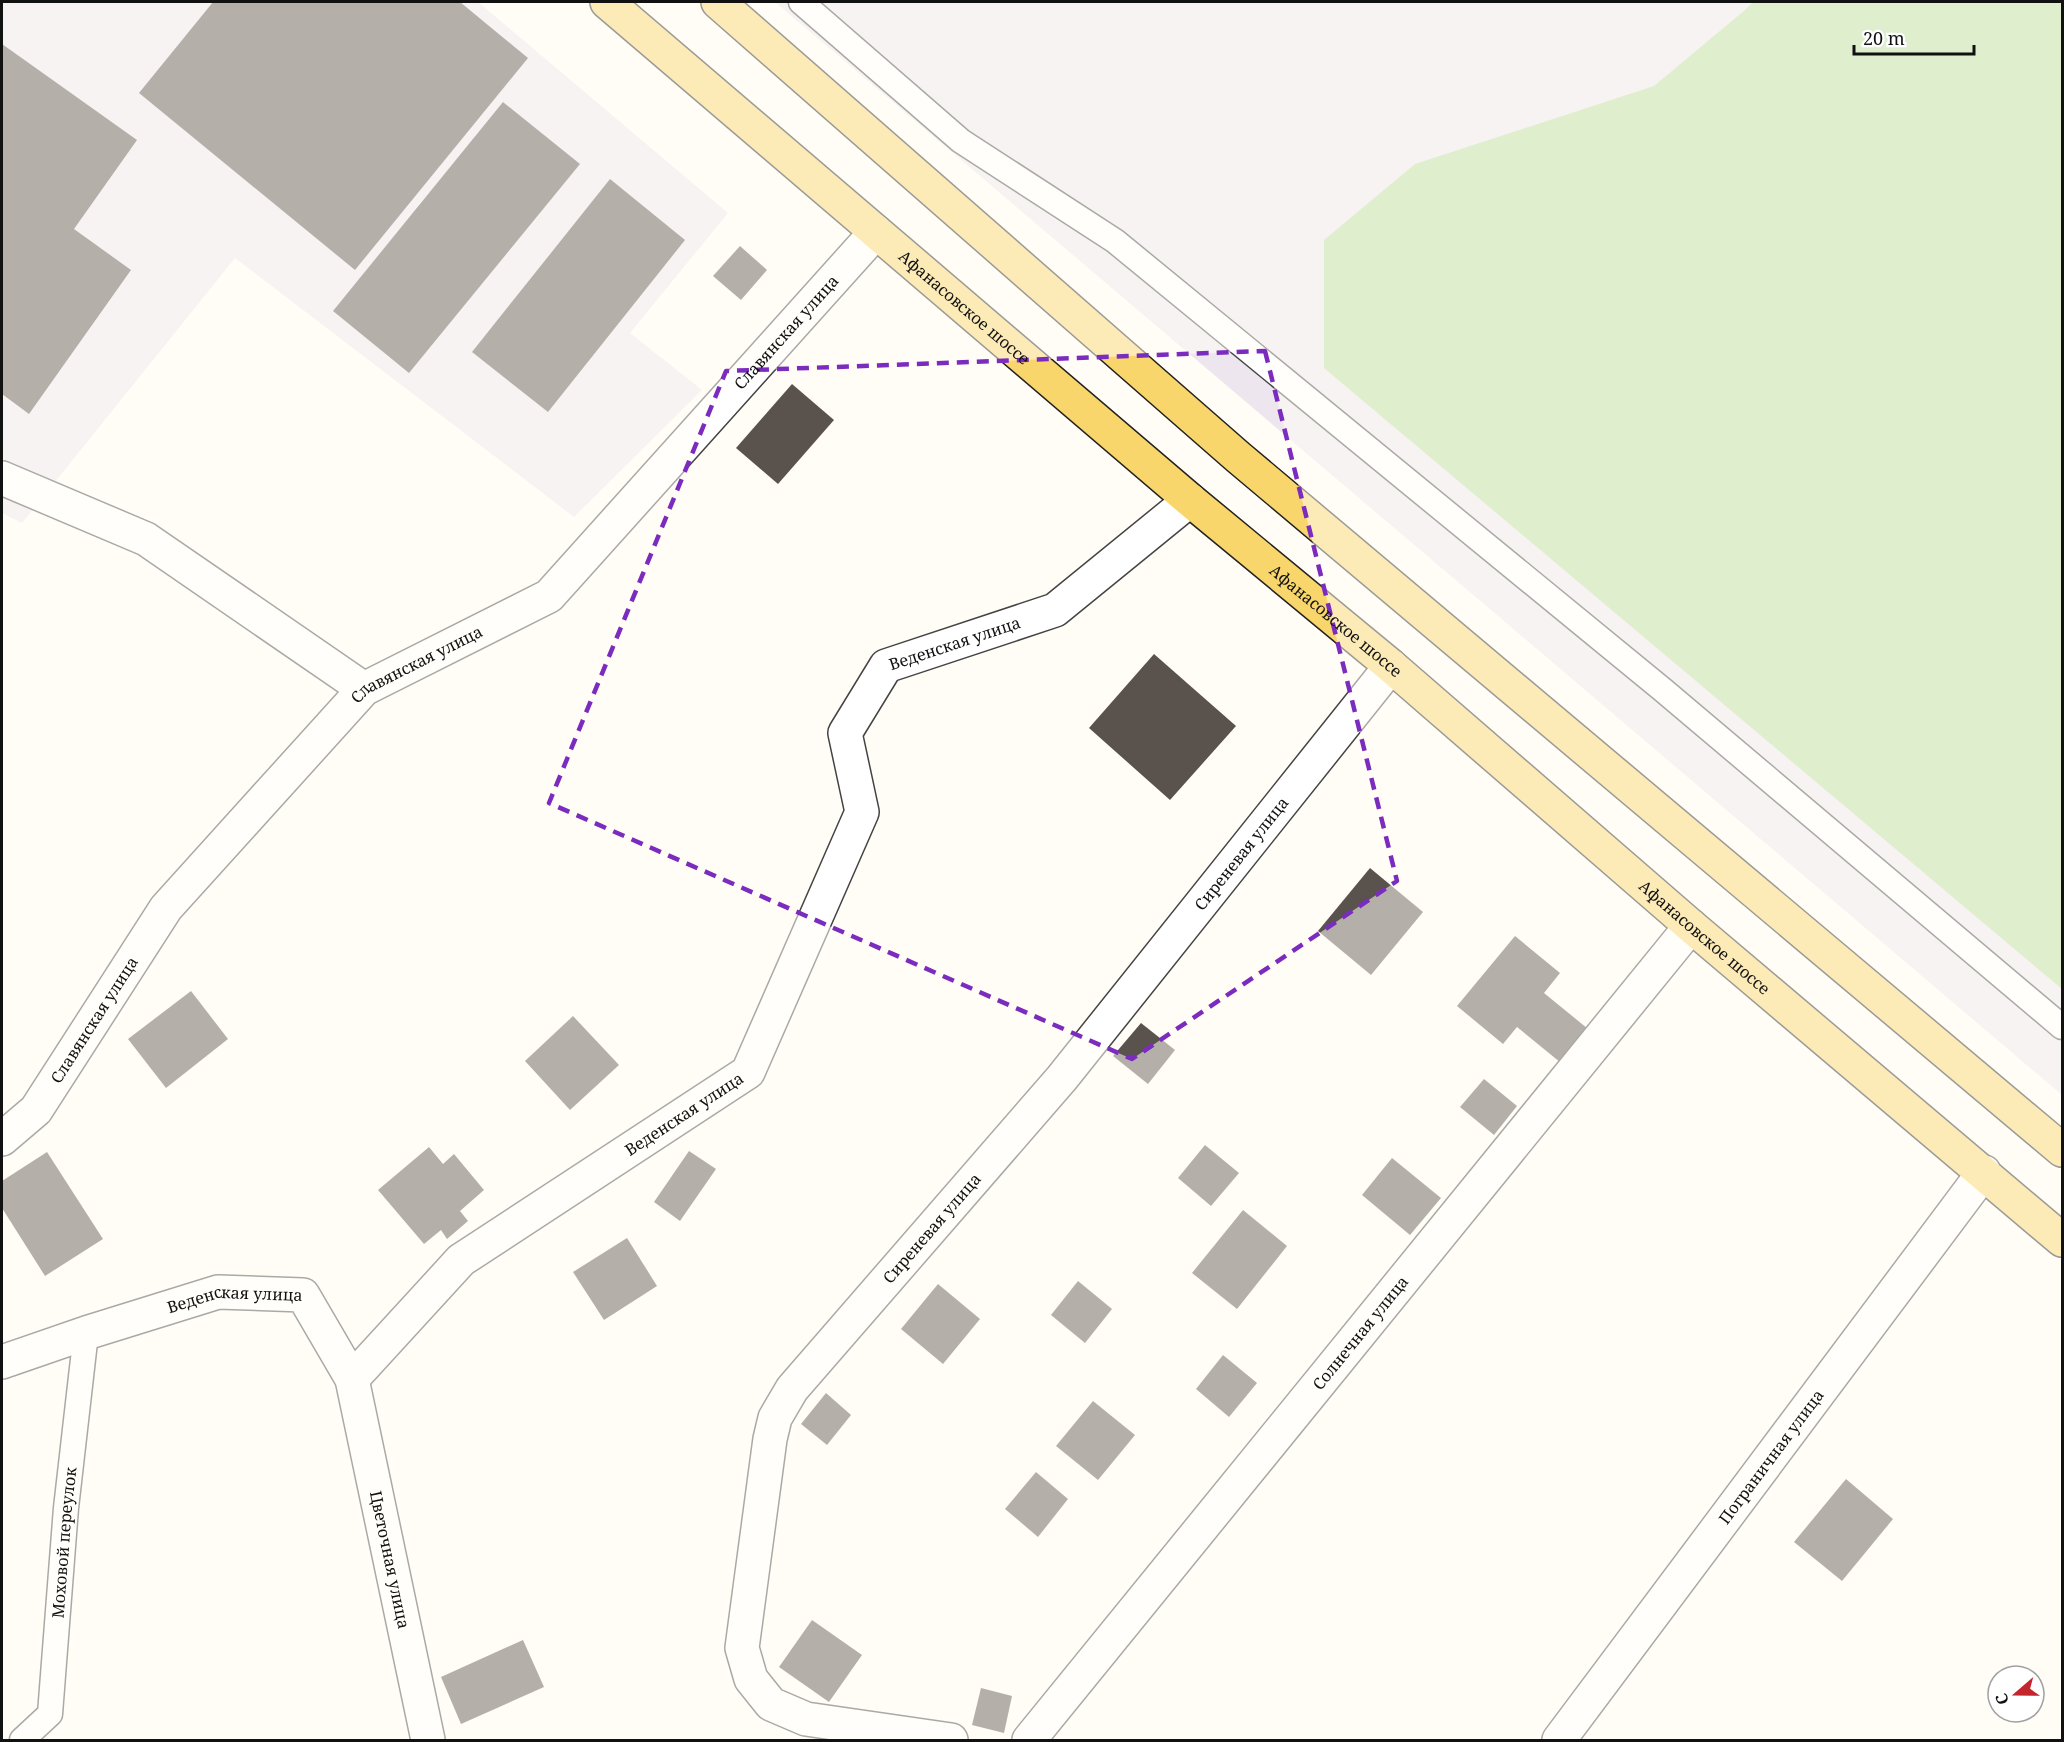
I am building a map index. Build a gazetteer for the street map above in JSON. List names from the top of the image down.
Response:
{
  "streets": {
    "main road": ["Афанасовское шоссе"],
    "street": [
      "Славянская улица",
      "Веденская улица",
      "Сиреневая улица",
      "Солнечная улица",
      "Пограничная улица",
      "Цветочная улица"
    ],
    "lane": ["Моховой переулок"]
  },
  "crossings": [
    ["Афанасовское шоссе", "Славянская улица"],
    ["Афанасовское шоссе", "Веденская улица"],
    ["Афанасовское шоссе", "Сиреневая улица"],
    ["Афанасовское шоссе", "Солнечная улица"],
    ["Афанасовское шоссе", "Пограничная улица"],
    ["Веденская улица", "Моховой переулок"],
    ["Веденская улица", "Цветочная улица"]
  ],
  "scale_bar": "20 m",
  "north": "left"
}
